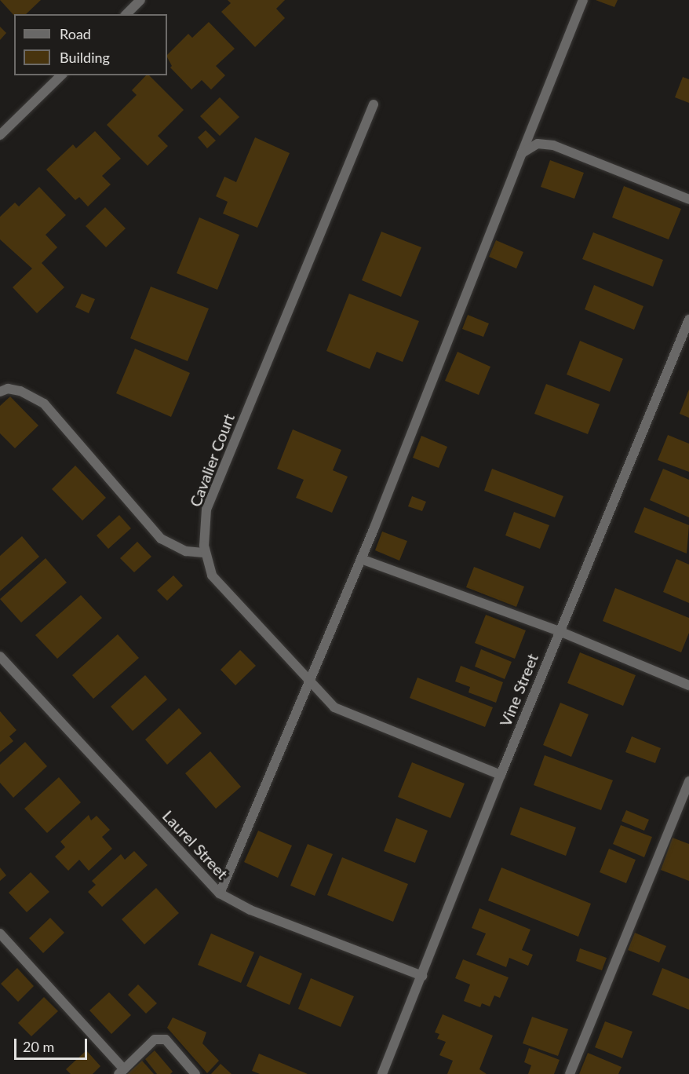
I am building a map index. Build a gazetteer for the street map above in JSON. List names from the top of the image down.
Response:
{
  "streets": {
    "street": ["Cavalier Court", "Vine Street", "Laurel Street"]
  },
  "crossings": [
    ["Cavalier Court", "Vine Street"],
    ["Vine Street", "Laurel Street"]
  ],
  "legend": ["Road", "Building"],
  "scale_bar": "20 m"
}
